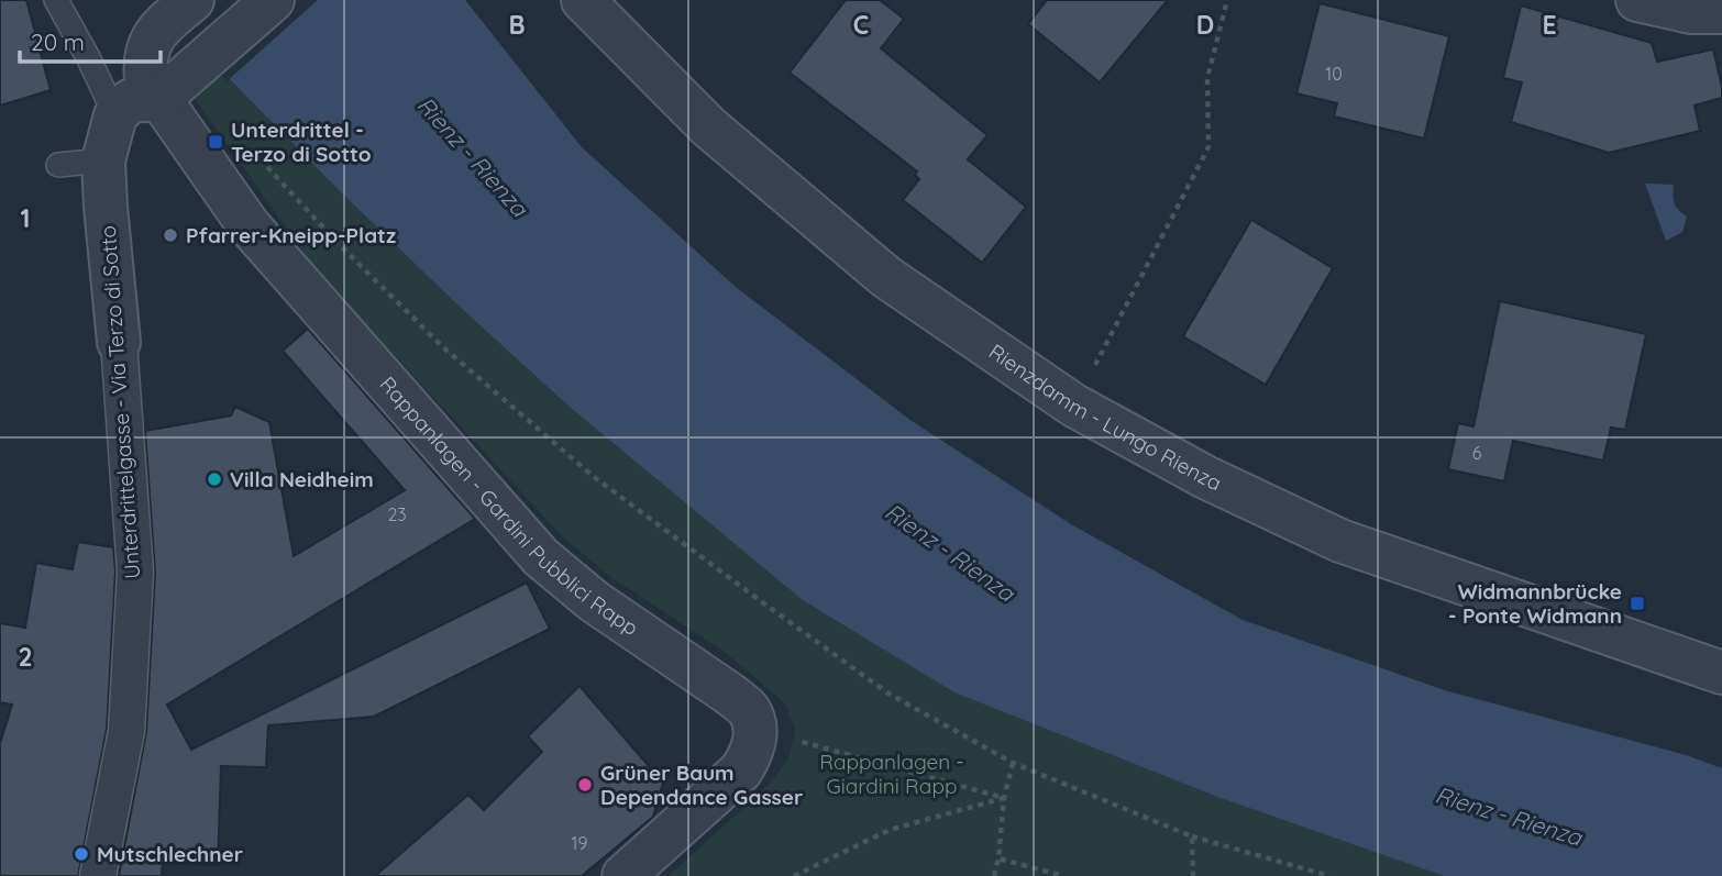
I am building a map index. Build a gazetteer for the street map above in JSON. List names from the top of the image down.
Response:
{
  "streets": {
    "street": ["Unterdrittelgasse - Via Terzo di Sotto", "Rienzdamm - Lungo Rienza", "Rappanlagen - Gardini Pubblici Rapp"]
  },
  "water": ["Rienz - Rienza"],
  "parks": ["Rappanlagen - Giardini Rapp"],
  "places": {
    "transit": ["Unterdrittel - Terzo di Sotto", "Widmannbrücke - Ponte Widmann"],
    "other": [
      "Pfarrer-Kneipp-Platz",
      "Villa Neidheim",
      "Grüner Baum Dependance Gasser",
      "Mutschlechner"
    ]
  },
  "house_numbers": [
    "10",
    "6",
    "23",
    "19"
  ],
  "scale_bar": "20 m",
  "grid": {
    "columns": [
      "B",
      "C",
      "D",
      "E"
    ],
    "rows": ["1", "2"]
  }
}
